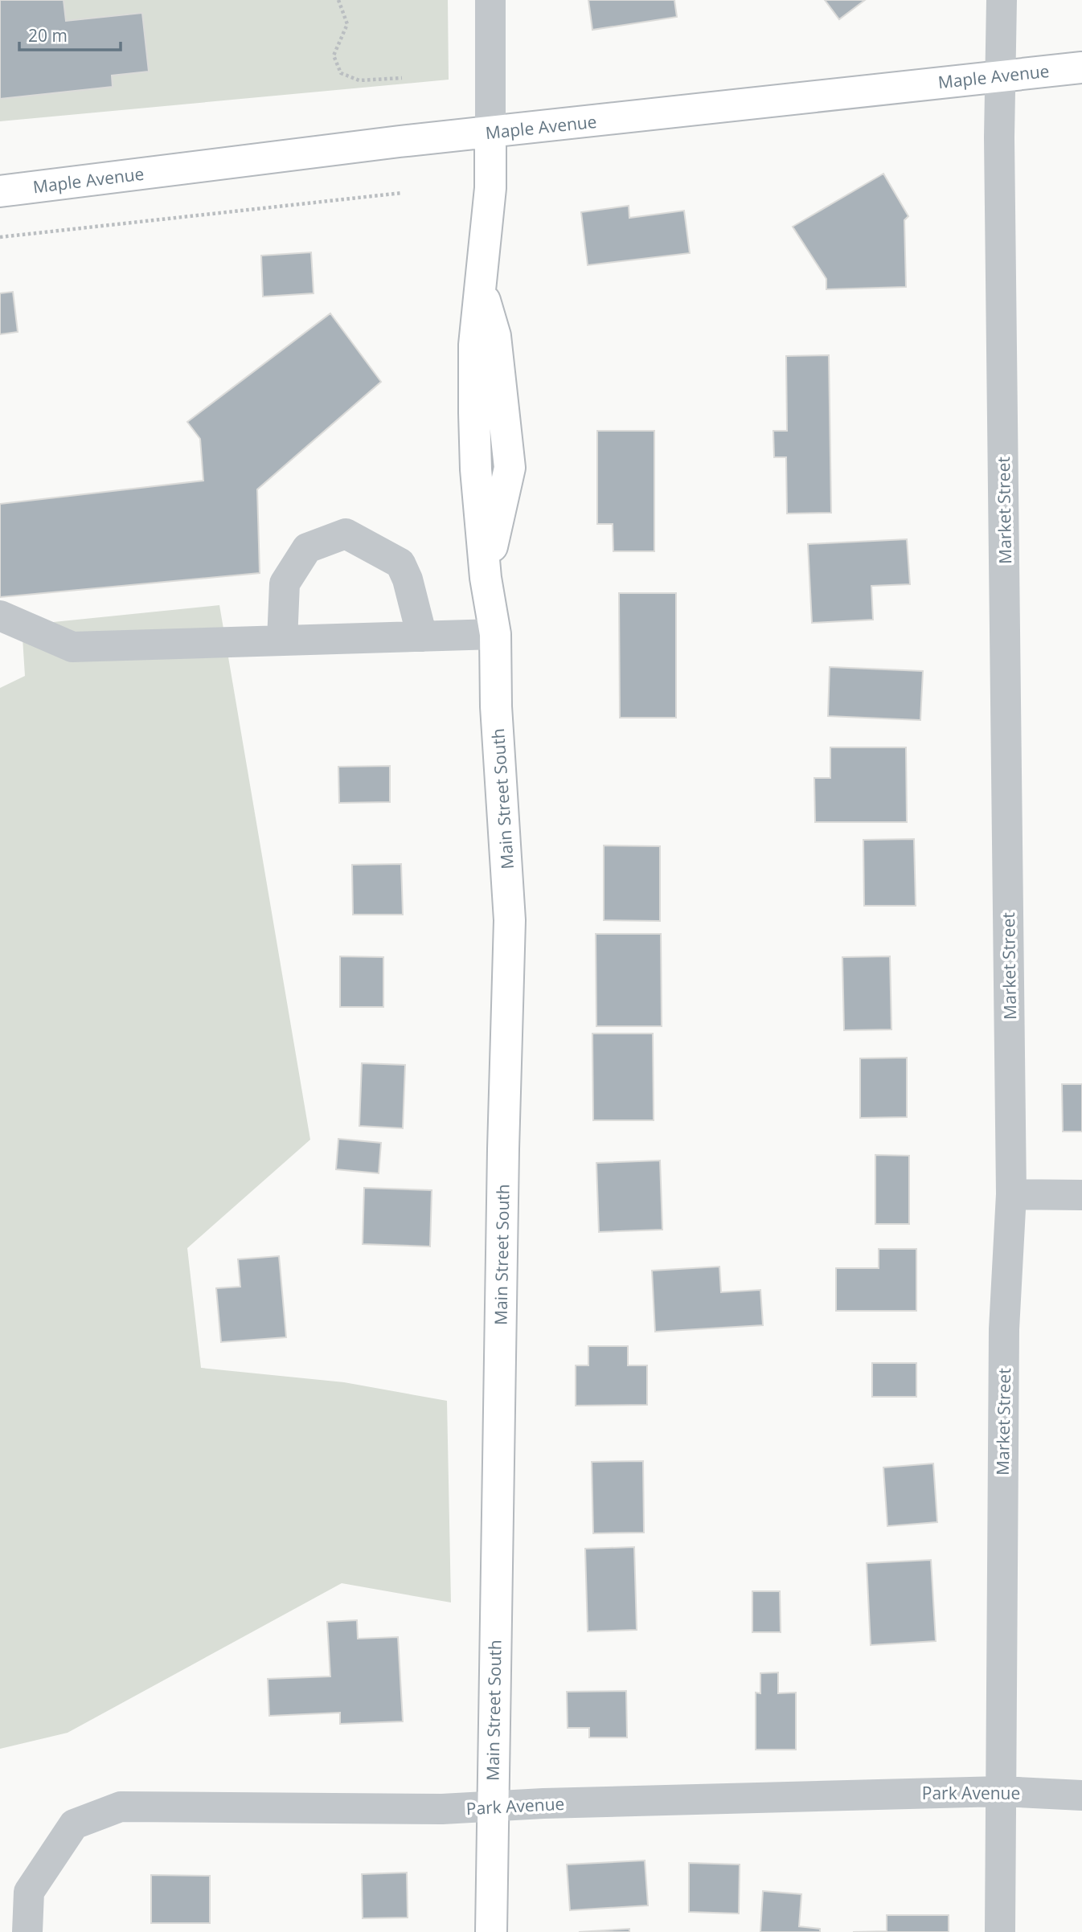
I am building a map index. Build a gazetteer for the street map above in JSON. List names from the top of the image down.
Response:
{
  "streets": {
    "main road": ["Maple Avenue", "Main Street South"],
    "street": ["Market Street", "Park Avenue"]
  },
  "crossings": [
    ["Maple Avenue", "Market Street"],
    ["Maple Avenue", "Main Street South"],
    ["Market Street", "Park Avenue"],
    ["Main Street South", "Park Avenue"]
  ],
  "scale_bar": "20 m"
}
